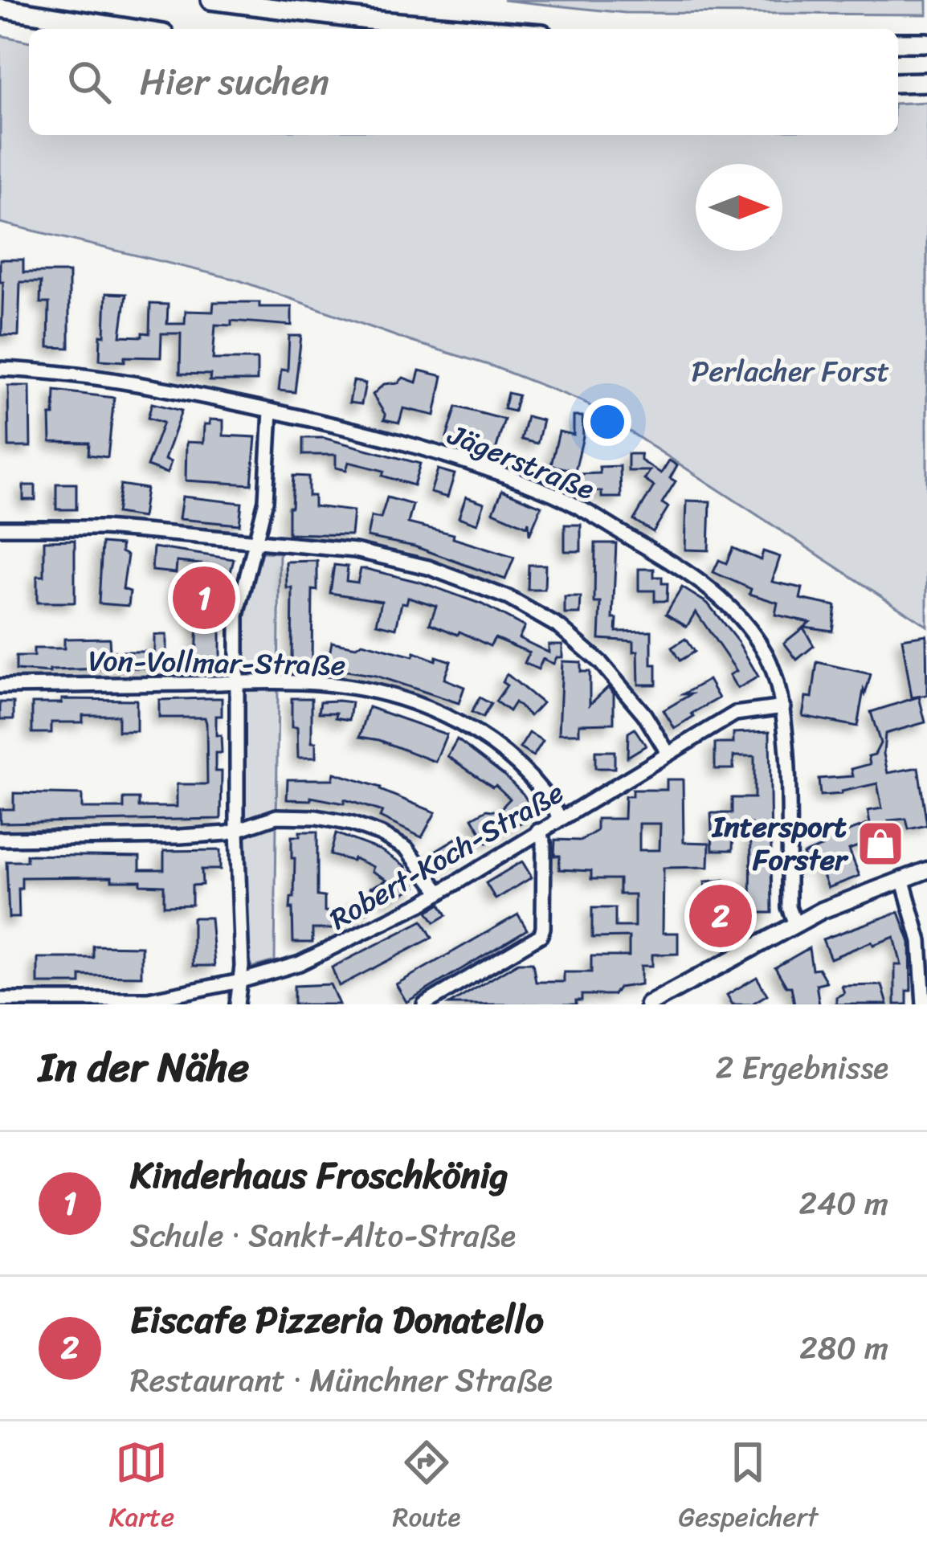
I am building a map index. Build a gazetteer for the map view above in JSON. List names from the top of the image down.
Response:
{
  "streets": {
    "street": ["Jägerstraße", "Von-Vollmar-Straße", "Robert-Koch-Straße"]
  },
  "crossings": [
    ["Jägerstraße", "Robert-Koch-Straße"],
    ["Von-Vollmar-Straße", "Robert-Koch-Straße"]
  ],
  "parks": ["Perlacher Forst"],
  "places": {
    "shop": ["Intersport Forster"]
  },
  "north": "right",
  "page": {
    "search": "Hier suchen",
    "pins": ["1", "2"],
    "heading": ["In der Nähe", "2 Ergebnisse"],
    "list": [
      {
        "mark": "1",
        "name": "Kinderhaus Froschkönig",
        "note": "Schule · Sankt-Alto-Straße",
        "value": "240 m"
      },
      {
        "mark": "2",
        "name": "Eiscafe Pizzeria Donatello",
        "note": "Restaurant · Münchner Straße",
        "value": "280 m"
      }
    ],
    "nav": ["Karte", "Route", "Gespeichert"]
  }
}
